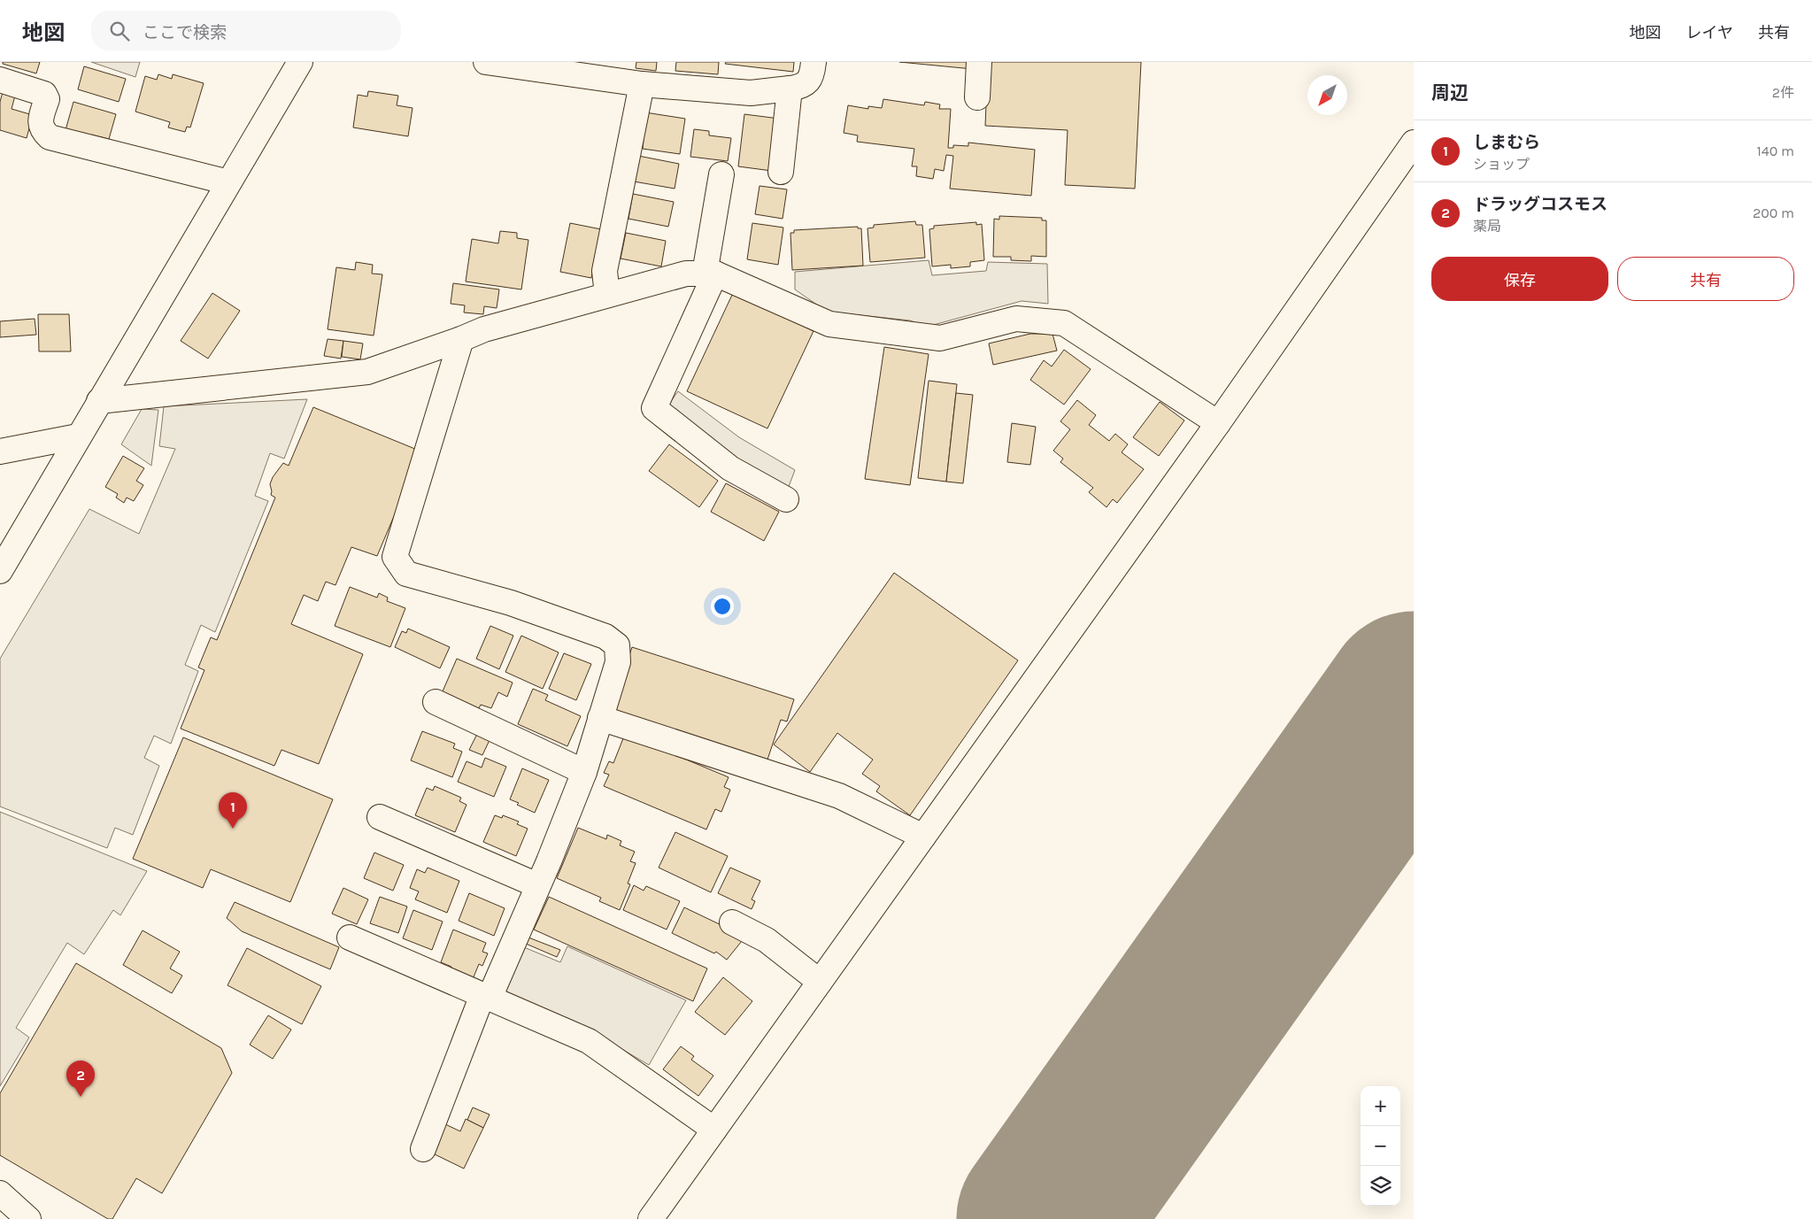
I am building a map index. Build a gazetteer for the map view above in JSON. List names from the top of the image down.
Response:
{
  "north": "bottom left",
  "page": {
    "header": "地図",
    "search": "ここで検索",
    "nav": ["地図", "レイヤ", "共有"],
    "heading": ["周辺", "2件"],
    "list": [
      {
        "mark": "1",
        "name": "しまむら",
        "note": "ショップ",
        "value": "140 m"
      },
      {
        "mark": "2",
        "name": "ドラッグコスモス",
        "note": "薬局",
        "value": "200 m"
      }
    ],
    "buttons": ["保存", "共有"],
    "pins": ["1", "2"],
    "map_buttons": ["+", "−"]
  }
}
